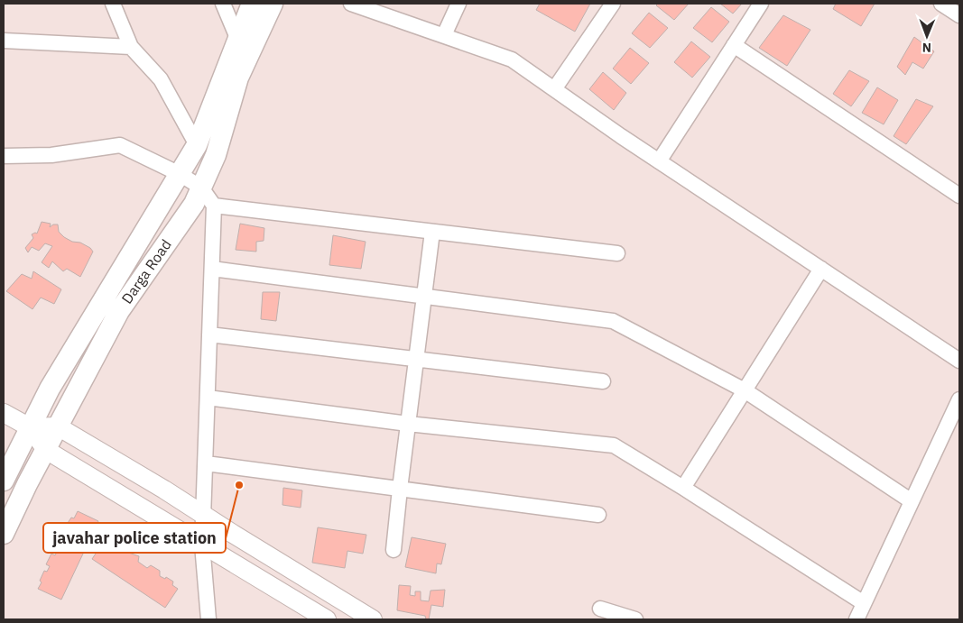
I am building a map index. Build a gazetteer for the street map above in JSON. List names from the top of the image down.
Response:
{
  "streets": {
    "main road": ["Darga Road"]
  },
  "places": ["javahar police station"],
  "north": "bottom"
}
